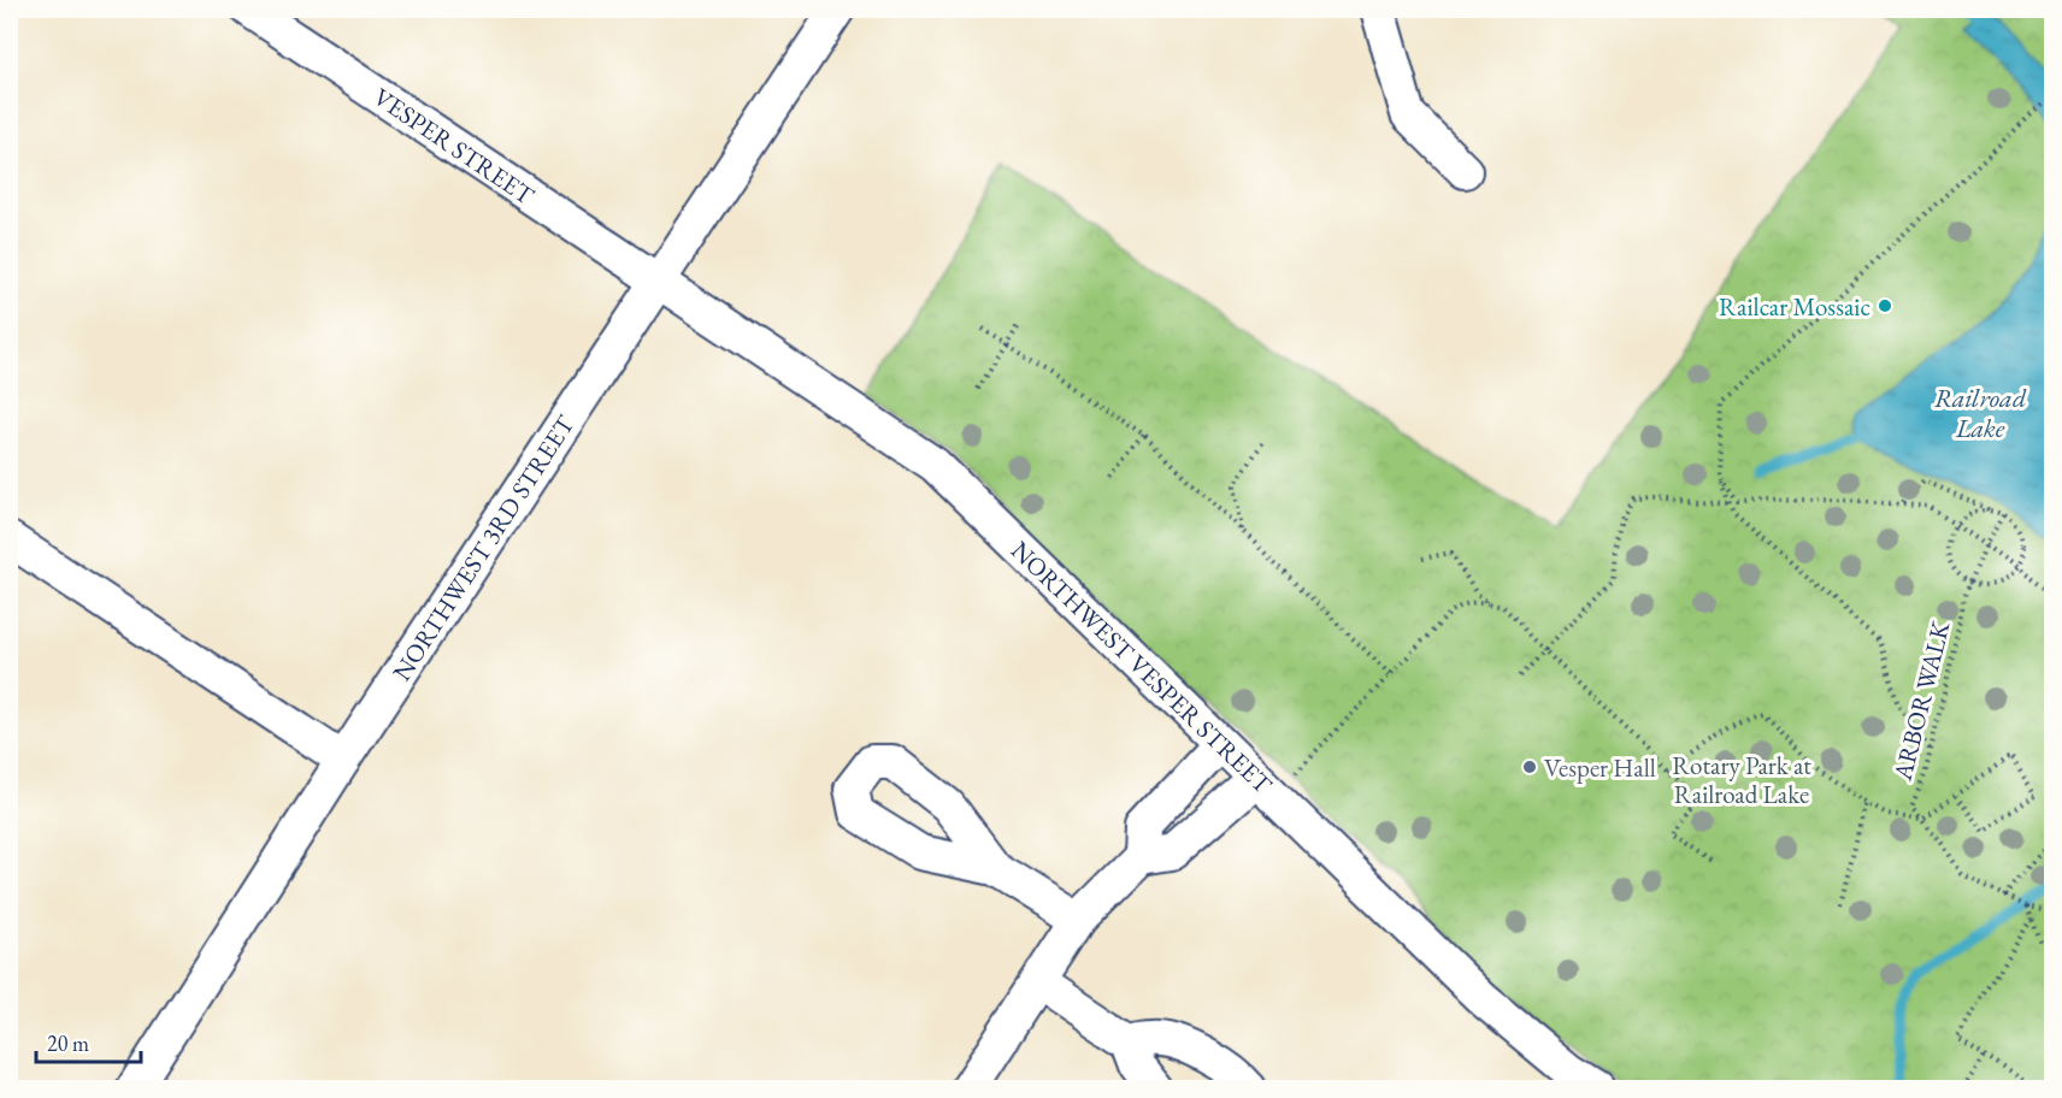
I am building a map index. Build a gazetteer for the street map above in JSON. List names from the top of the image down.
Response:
{
  "streets": {
    "street": ["VESPER STREET", "NORTHWEST 3RD STREET", "NORTHWEST VESPER STREET"],
    "path": ["ARBOR WALK"]
  },
  "crossings": [
    ["VESPER STREET", "NORTHWEST 3RD STREET"],
    ["VESPER STREET", "NORTHWEST VESPER STREET"],
    ["NORTHWEST 3RD STREET", "NORTHWEST VESPER STREET"]
  ],
  "water": ["Railroad Lake"],
  "parks": ["Rotary Park at Railroad Lake"],
  "places": ["Railcar Mossaic", "Vesper Hall"],
  "scale_bar": "20 m"
}
